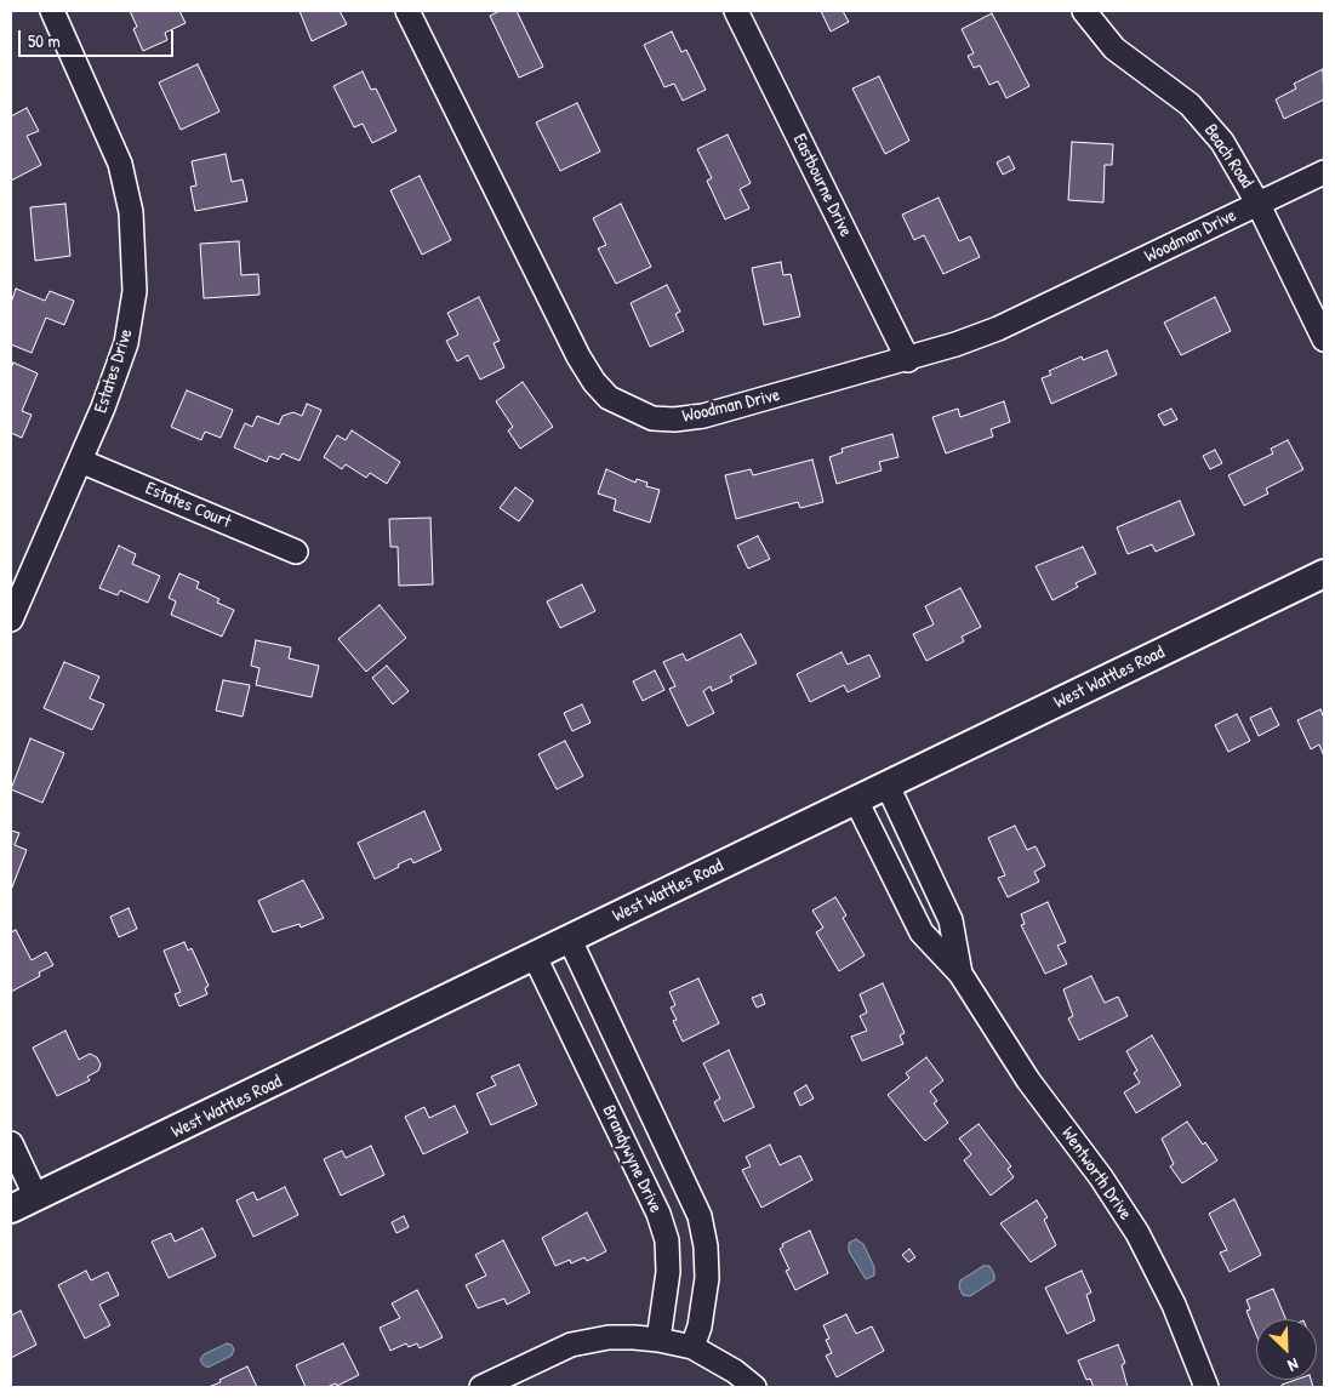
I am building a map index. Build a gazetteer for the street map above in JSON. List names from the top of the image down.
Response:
{
  "streets": {
    "street": [
      "Beach Road",
      "Eastbourne Drive",
      "Woodman Drive",
      "Estates Drive",
      "Estates Court",
      "West Wattles Road",
      "Brandywyne Drive",
      "Wentworth Drive"
    ]
  },
  "crossings": [
    ["Beach Road", "Woodman Drive"],
    ["Eastbourne Drive", "Woodman Drive"],
    ["Estates Drive", "Estates Court"],
    ["West Wattles Road", "Brandywyne Drive"],
    ["West Wattles Road", "Wentworth Drive"]
  ],
  "scale_bar": "50 m",
  "north": "bottom right"
}
